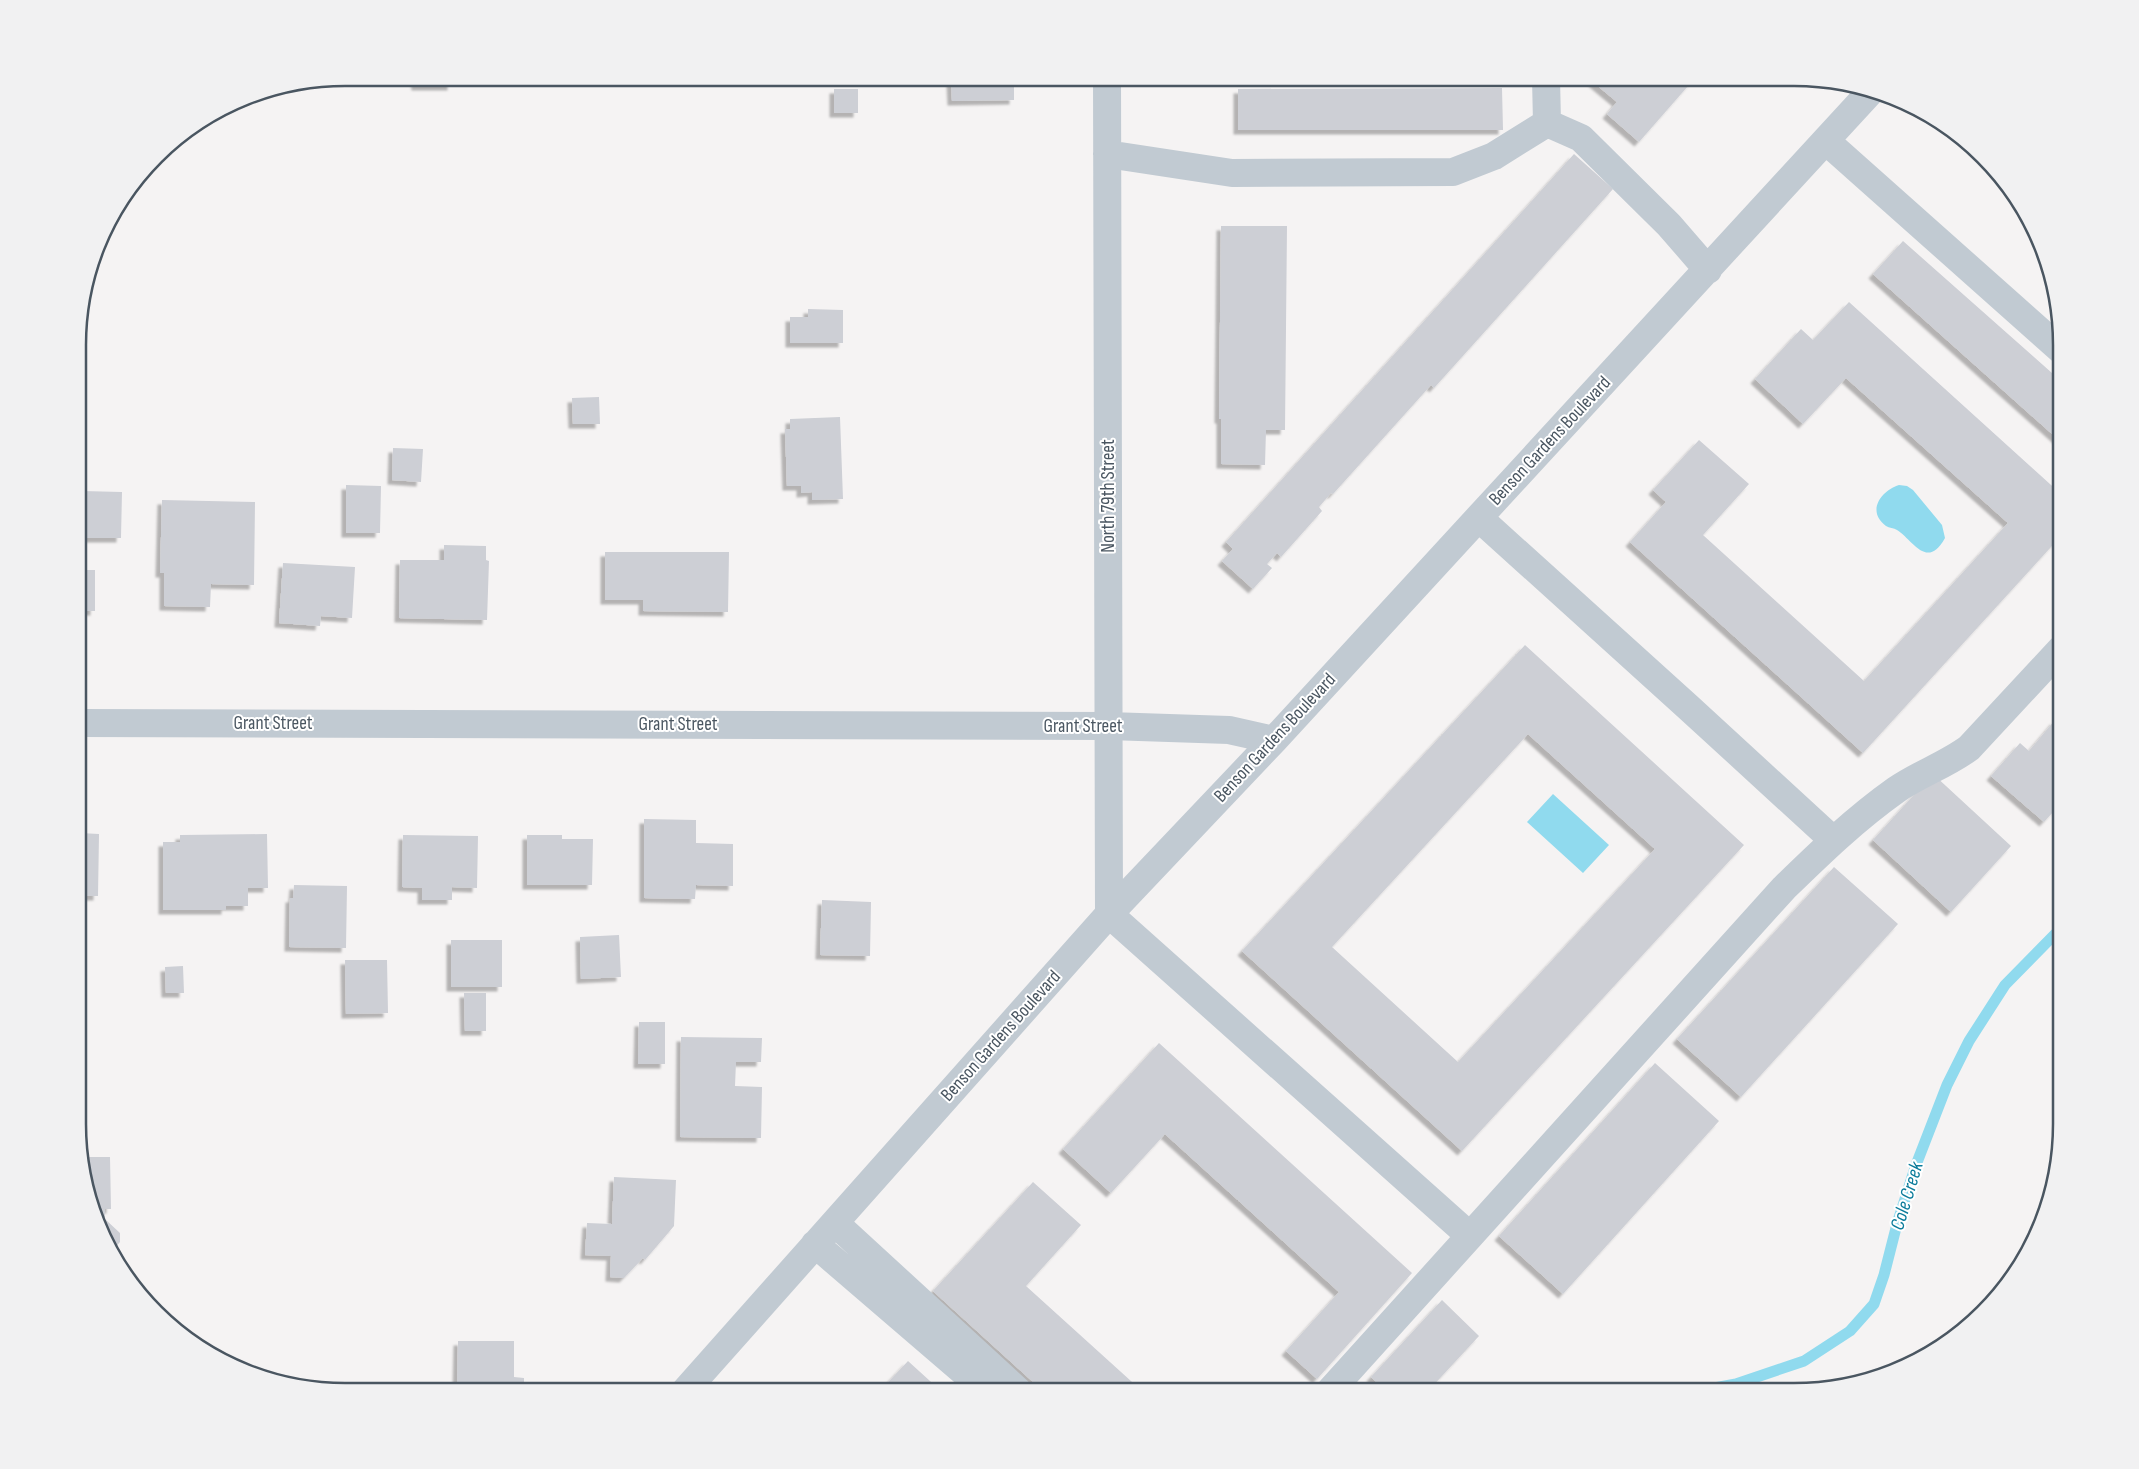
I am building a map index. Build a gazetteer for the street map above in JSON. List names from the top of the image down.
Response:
{
  "streets": {
    "street": ["Benson Gardens Boulevard", "North 79th Street", "Grant Street"]
  },
  "crossings": [
    ["Benson Gardens Boulevard", "North 79th Street"],
    ["Benson Gardens Boulevard", "Grant Street"],
    ["North 79th Street", "Grant Street"]
  ],
  "water": ["Cole Creek"]
}
